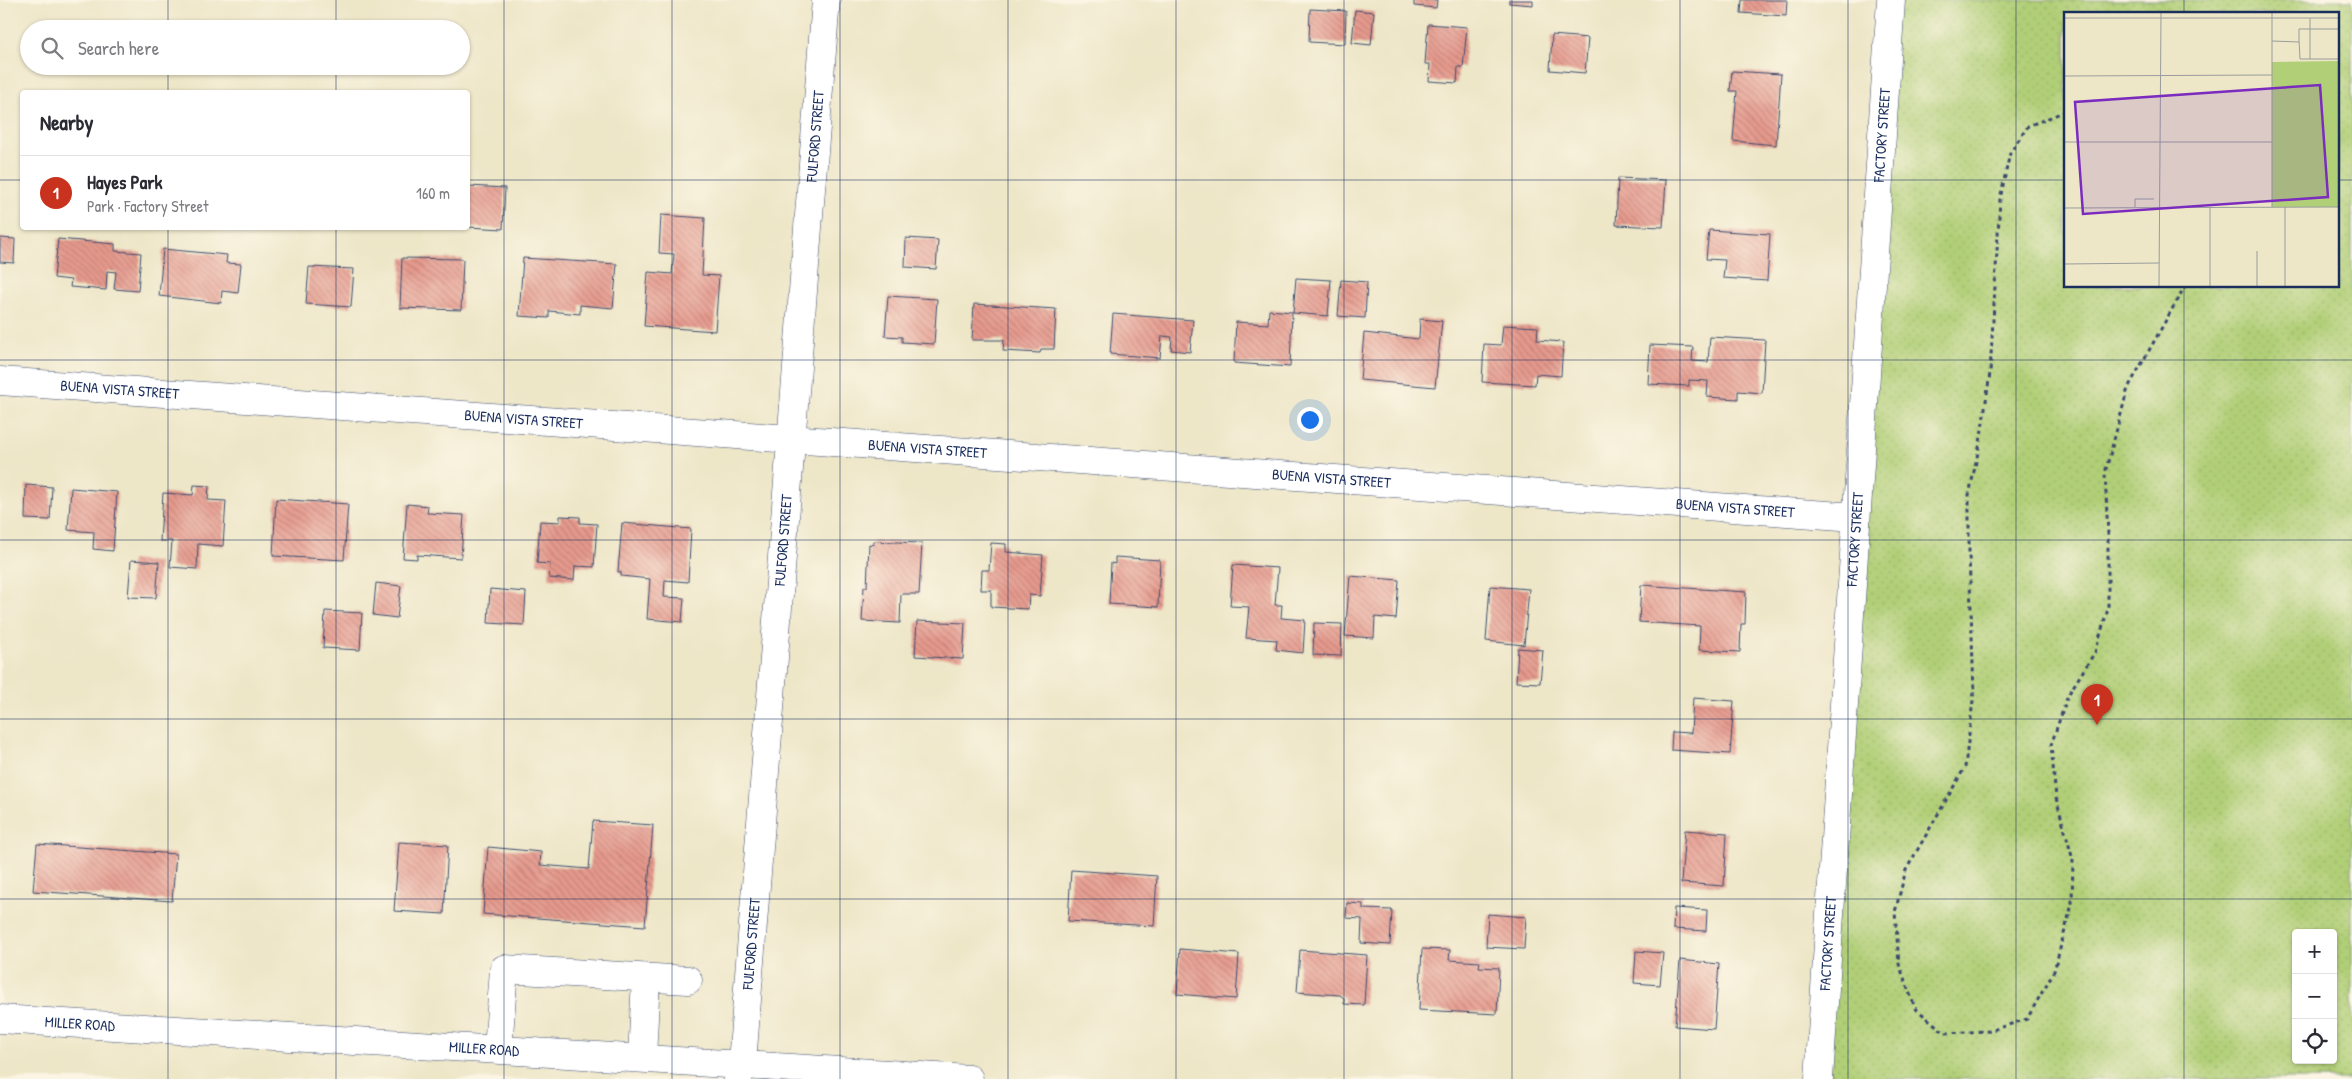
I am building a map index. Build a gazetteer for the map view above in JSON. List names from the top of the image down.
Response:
{
  "streets": {
    "street": [
      "FACTORY STREET",
      "FULFORD STREET",
      "BUENA VISTA STREET",
      "MILLER ROAD"
    ]
  },
  "crossings": [
    ["FACTORY STREET", "BUENA VISTA STREET"],
    ["FULFORD STREET", "BUENA VISTA STREET"],
    ["FULFORD STREET", "MILLER ROAD"]
  ],
  "page": {
    "search": "Search here",
    "heading": "Nearby",
    "list": [
      {
        "mark": "1",
        "name": "Hayes Park",
        "note": "Park · Factory Street",
        "value": "160 m"
      }
    ],
    "pins": "1",
    "map_buttons": ["+", "−"]
  }
}
